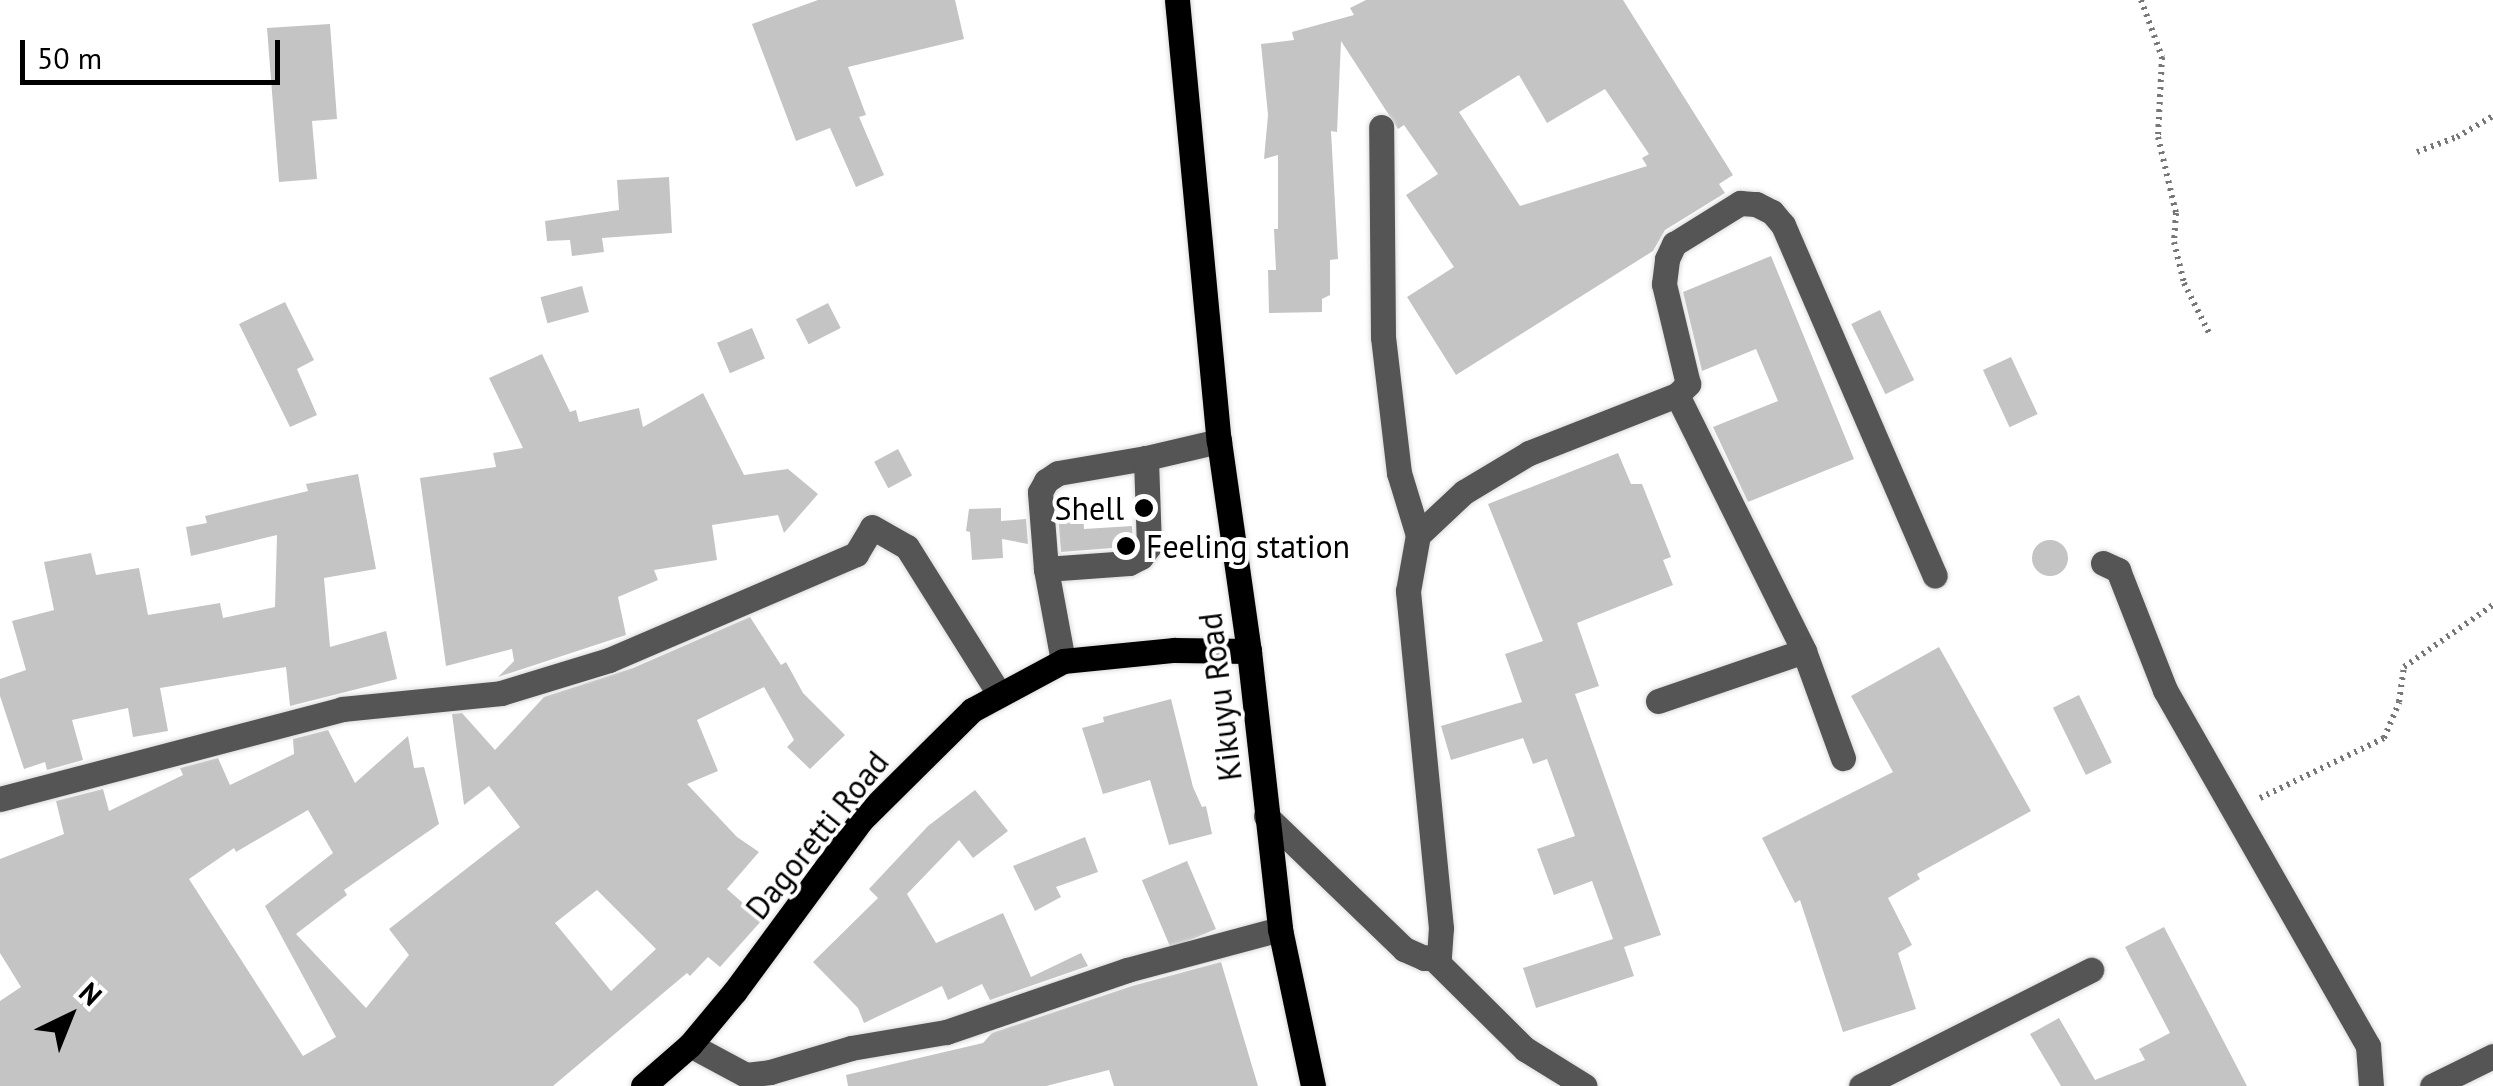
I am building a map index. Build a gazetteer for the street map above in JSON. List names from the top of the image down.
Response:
{
  "streets": {
    "main road": ["Kikuyu Road", "Dagoretti Road"]
  },
  "crossings": [
    ["Kikuyu Road", "Dagoretti Road"]
  ],
  "places": ["Shell", "Feeling station"],
  "scale_bar": "50 m",
  "north": "top right"
}
